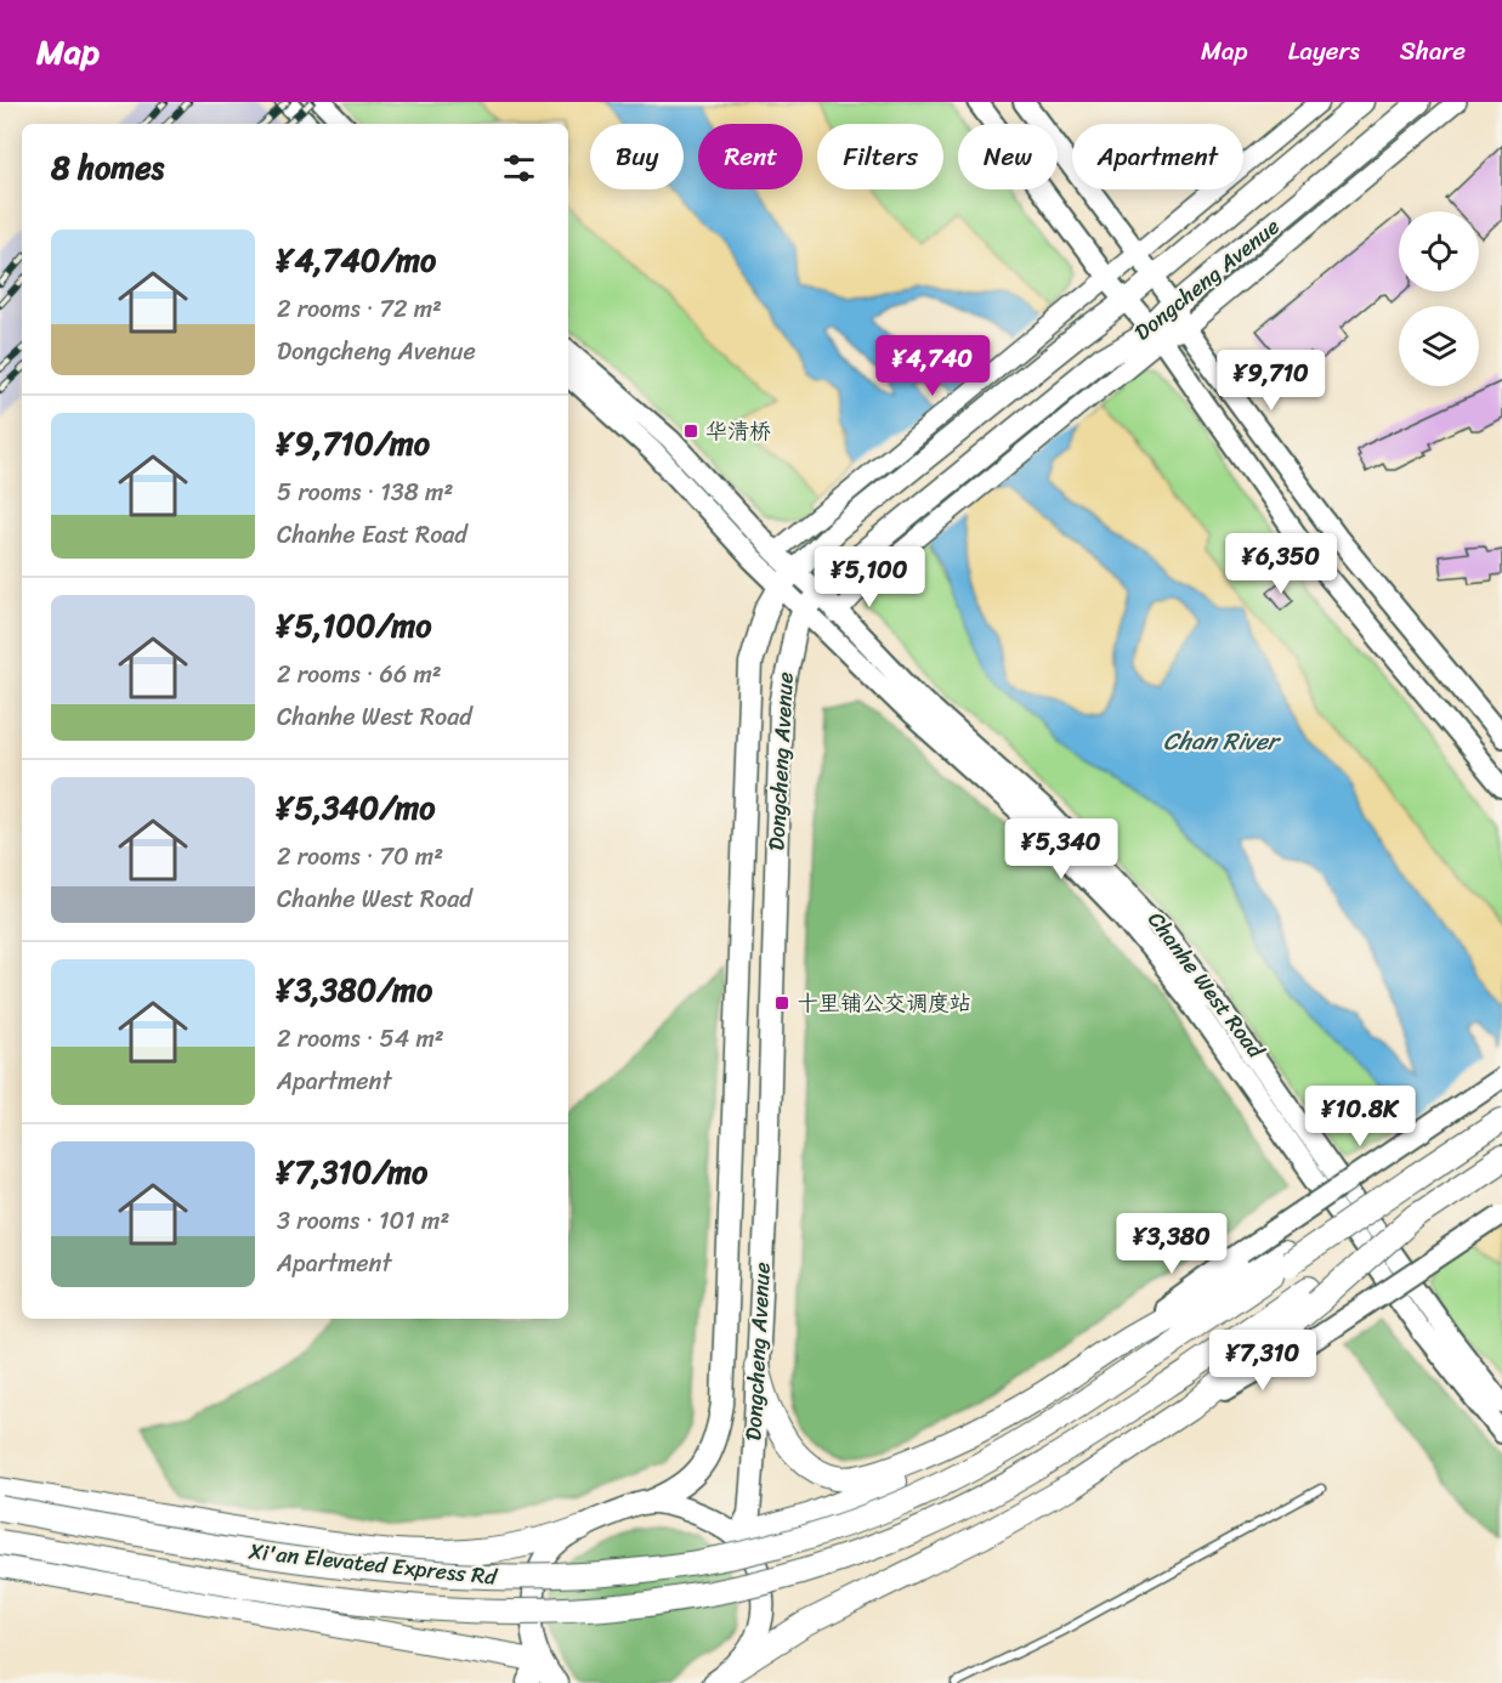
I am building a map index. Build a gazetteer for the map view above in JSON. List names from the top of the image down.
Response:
{
  "streets": {
    "highway": ["Xi'an Elevated Express Rd"],
    "main road": ["Dongcheng Avenue", "Chanhe West Road"]
  },
  "crossings": [
    ["Dongcheng Avenue", "Chanhe West Road"]
  ],
  "water": ["Chan River"],
  "places": {
    "transit": ["华清桥", "十里铺公交调度站"]
  },
  "page": {
    "header": "Map",
    "nav": ["Map", "Layers", "Share"],
    "chip": [
      "Buy",
      "Rent",
      "Filters",
      "New",
      "Apartment"
    ],
    "heading": "8 homes",
    "list": [
      {
        "name": "¥4,740/mo",
        "note": "2 rooms · 72 m² · Dongcheng Avenue"
      },
      {
        "name": "¥9,710/mo",
        "note": "5 rooms · 138 m² · Chanhe East Road"
      },
      {
        "name": "¥5,100/mo",
        "note": "2 rooms · 66 m² · Chanhe West Road"
      },
      {
        "name": "¥5,340/mo",
        "note": "2 rooms · 70 m² · Chanhe West Road"
      },
      {
        "name": "¥3,380/mo",
        "note": "2 rooms · 54 m² · Apartment"
      },
      {
        "name": "¥7,310/mo",
        "note": "3 rooms · 101 m² · Apartment"
      }
    ],
    "price": [
      "¥4,740",
      "¥9,710",
      "¥6,350",
      "¥5,100",
      "¥5,340",
      "¥10.8K",
      "¥3,380",
      "¥7,310"
    ]
  }
}
